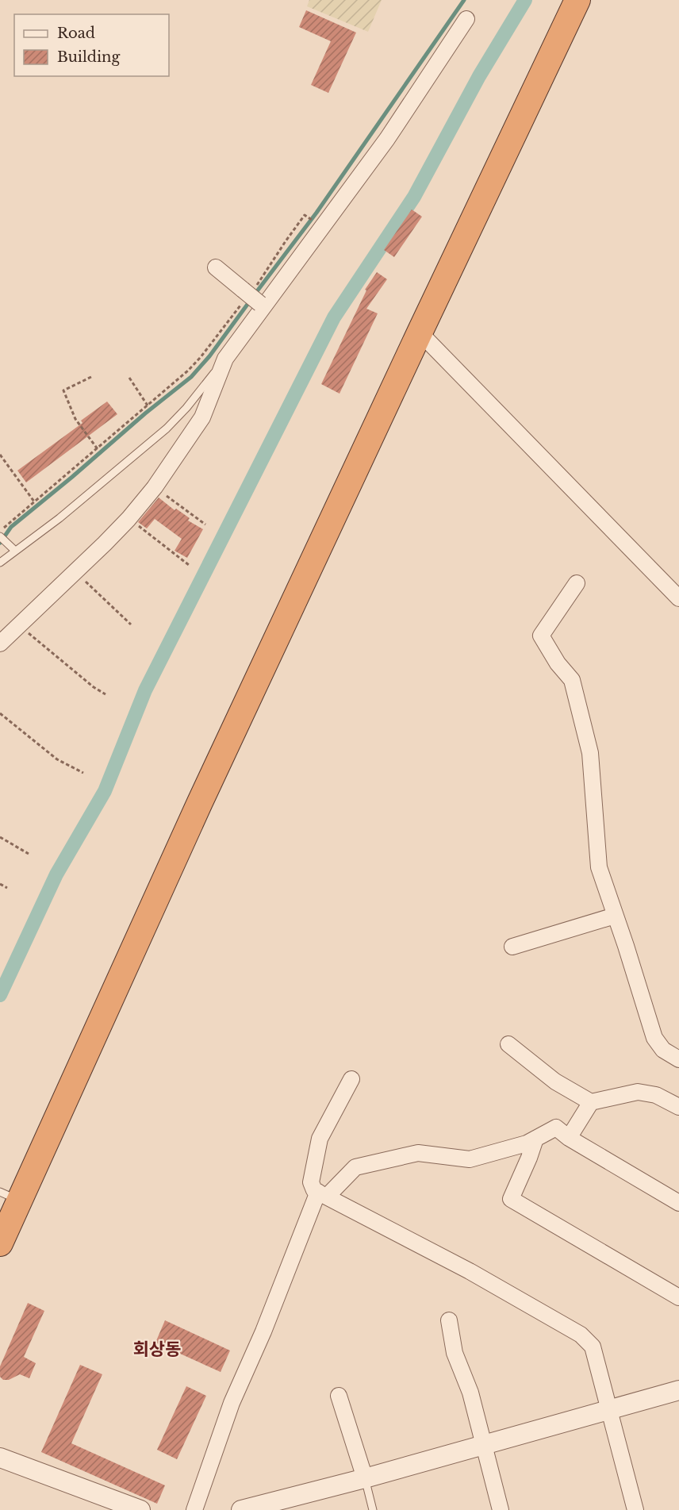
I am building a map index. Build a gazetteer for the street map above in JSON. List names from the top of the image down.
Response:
{
  "districts": ["회상동"],
  "legend": ["Road", "Building"]
}
